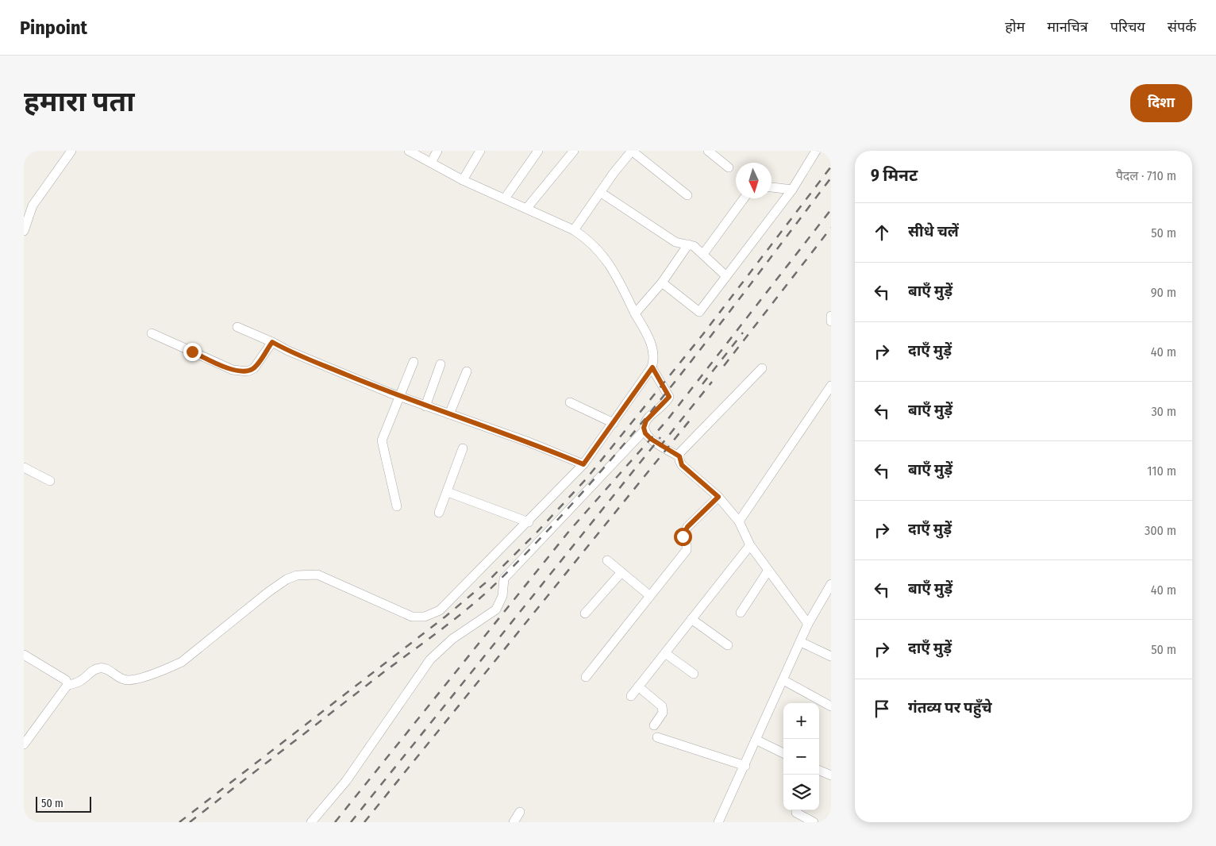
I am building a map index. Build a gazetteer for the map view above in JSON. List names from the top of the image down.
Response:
{
  "scale_bar": "50 m",
  "north": "bottom",
  "page": {
    "header": "Pinpoint",
    "nav": [
      "होम",
      "मानचित्र",
      "परिचय",
      "संपर्क"
    ],
    "buttons": "दिशा",
    "title": "हमारा पता",
    "heading": ["9 मिनट", "पैदल · 710 m"],
    "list": [
      ["सीधे चलें", "50 m"],
      ["बाएँ मुड़ें", "90 m"],
      ["दाएँ मुड़ें", "40 m"],
      ["बाएँ मुड़ें", "30 m"],
      ["बाएँ मुड़ें", "110 m"],
      ["दाएँ मुड़ें", "300 m"],
      ["बाएँ मुड़ें", "40 m"],
      ["दाएँ मुड़ें", "50 m"],
      "गंतव्य पर पहुँचे"
    ],
    "map_buttons": ["+", "−"],
    "scale": "50 m"
  }
}
